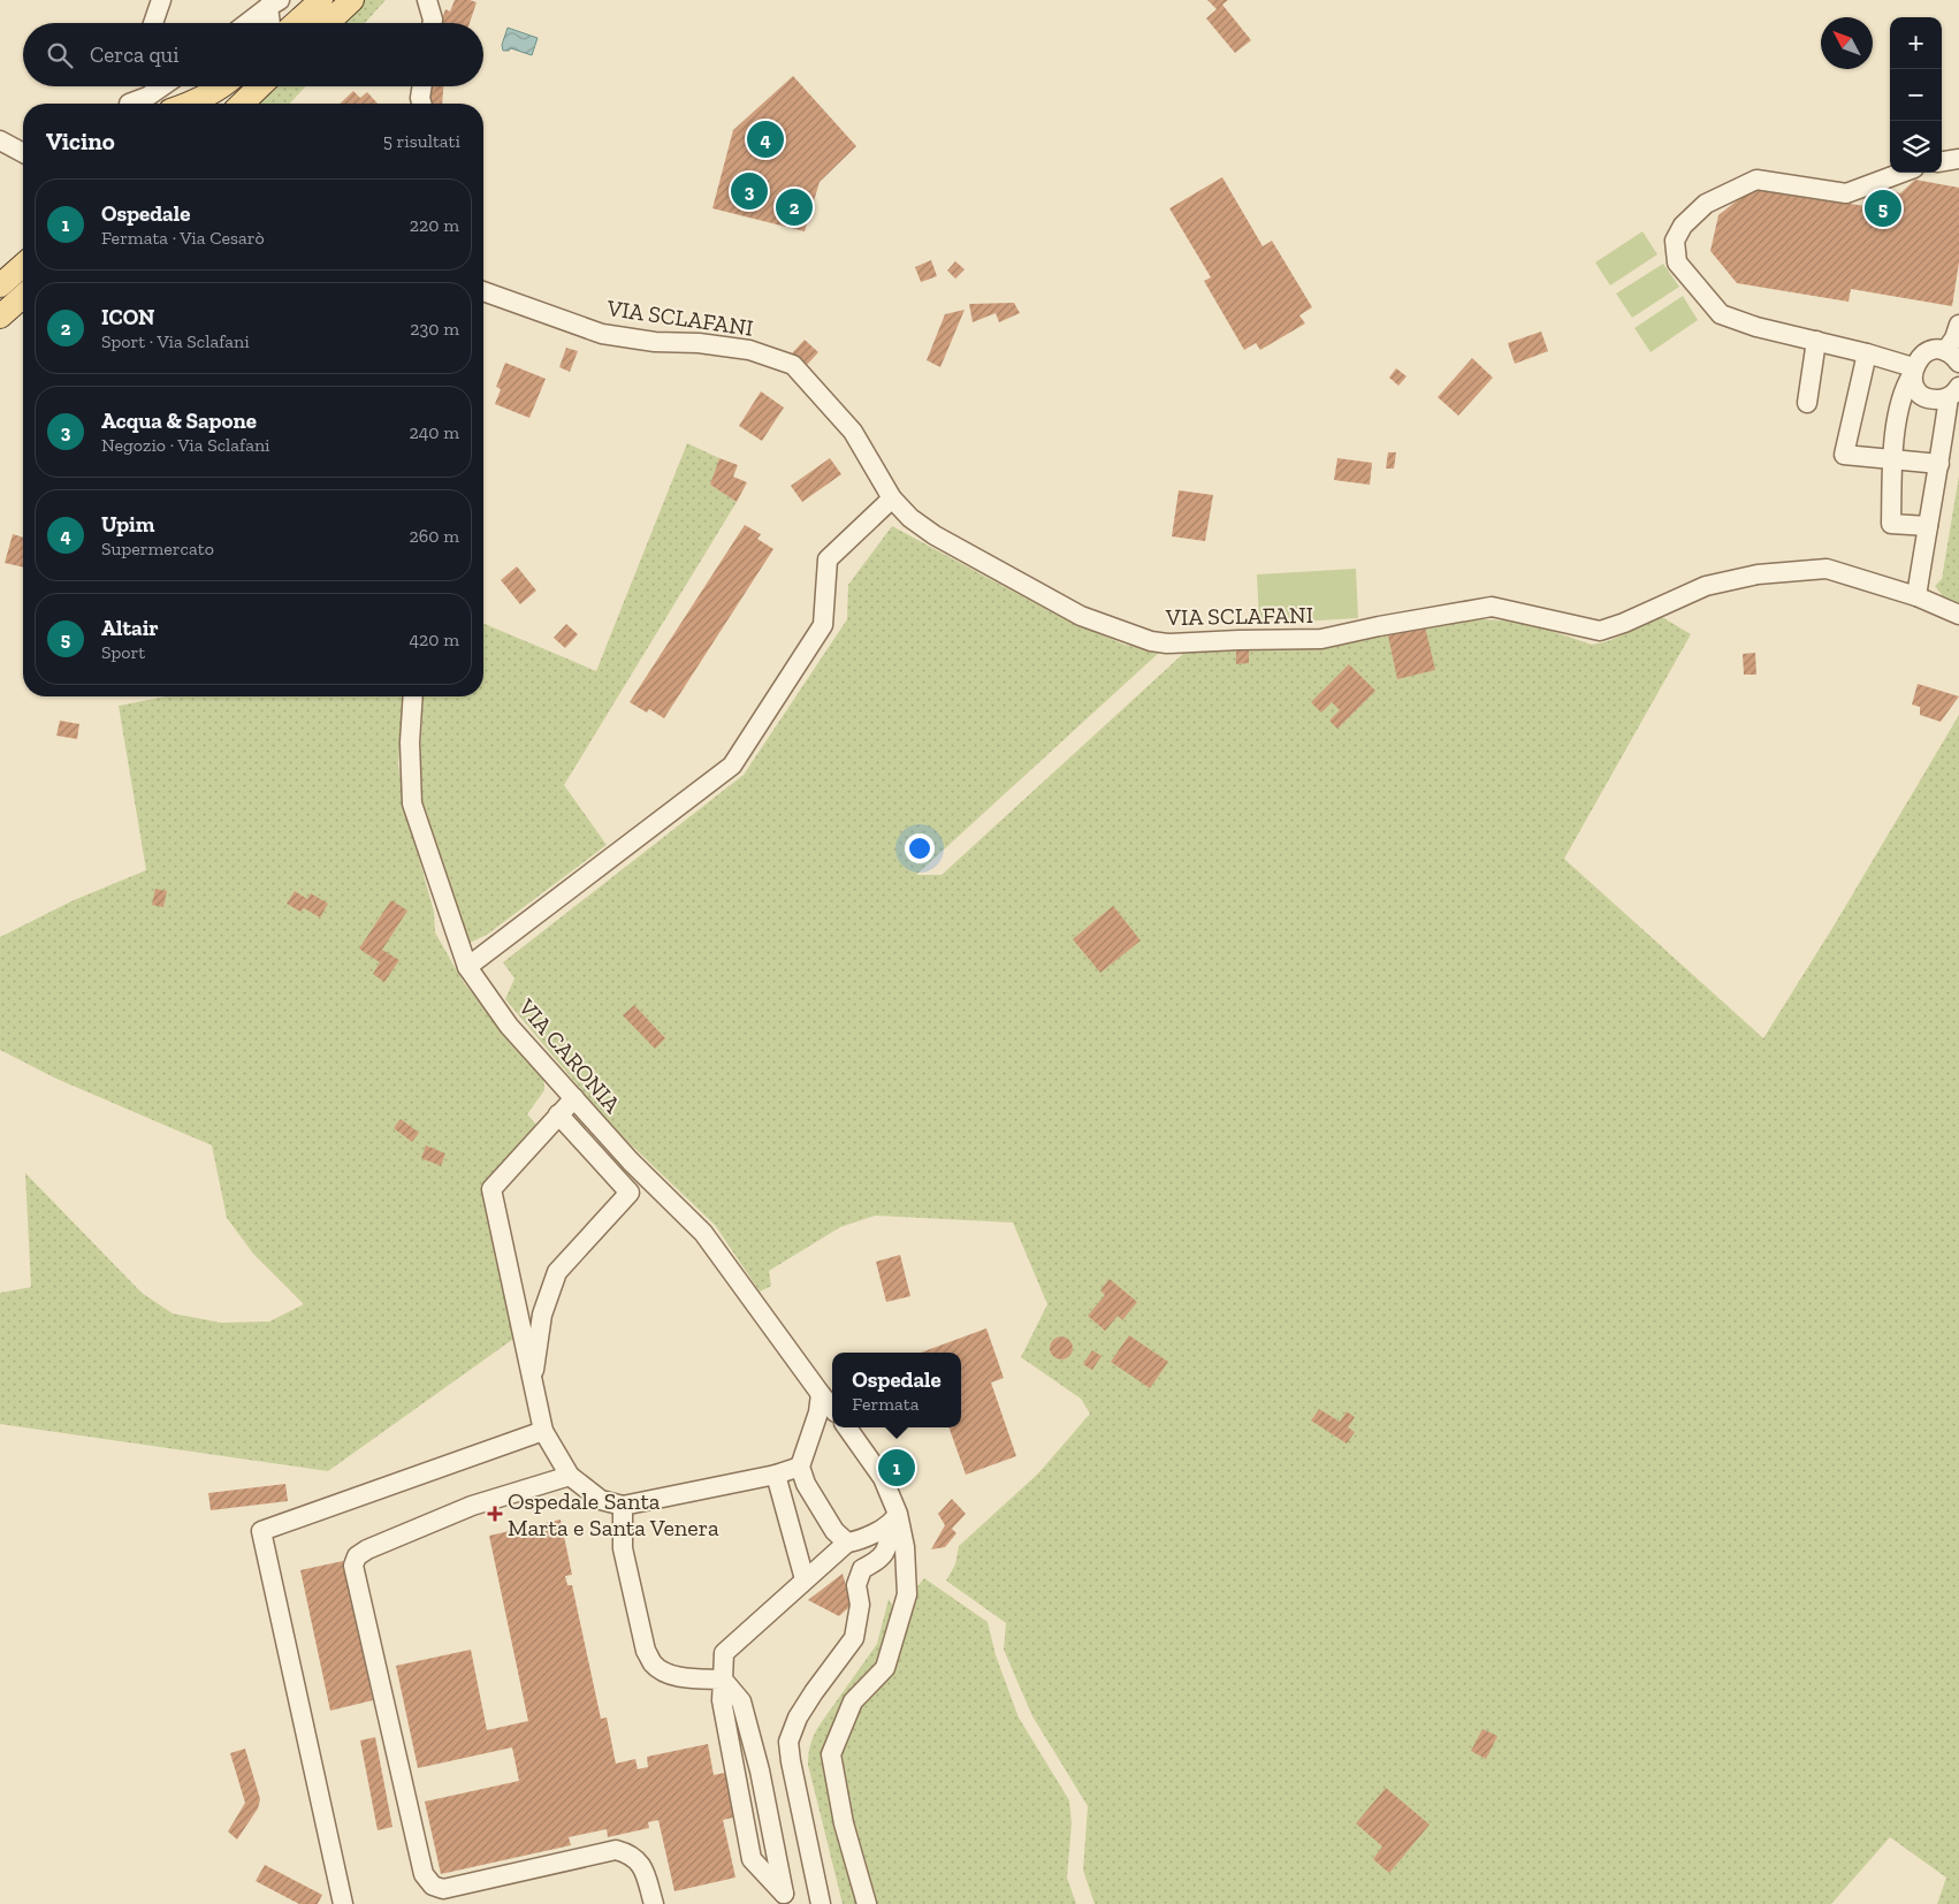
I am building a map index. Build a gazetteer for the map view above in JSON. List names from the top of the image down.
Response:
{
  "streets": {
    "street": ["VIA SCLAFANI", "VIA CARONIA"]
  },
  "places": {
    "health": ["Ospedale Santa Marta e Santa Venera"]
  },
  "north": "top left",
  "page": {
    "map_buttons": ["+", "−"],
    "search": "Cerca qui",
    "heading": ["Vicino", "5 risultati"],
    "pins": [
      "4",
      "3",
      "2",
      "5",
      "1"
    ],
    "list": [
      {
        "mark": "1",
        "name": "Ospedale",
        "note": "Fermata · Via Cesarò",
        "value": "220 m"
      },
      {
        "mark": "2",
        "name": "ICON",
        "note": "Sport · Via Sclafani",
        "value": "230 m"
      },
      {
        "mark": "3",
        "name": "Acqua & Sapone",
        "note": "Negozio · Via Sclafani",
        "value": "240 m"
      },
      {
        "mark": "4",
        "name": "Upim",
        "note": "Supermercato",
        "value": "260 m"
      },
      {
        "mark": "5",
        "name": "Altair",
        "note": "Sport",
        "value": "420 m"
      }
    ],
    "popup": ["Ospedale", "Fermata"]
  }
}
